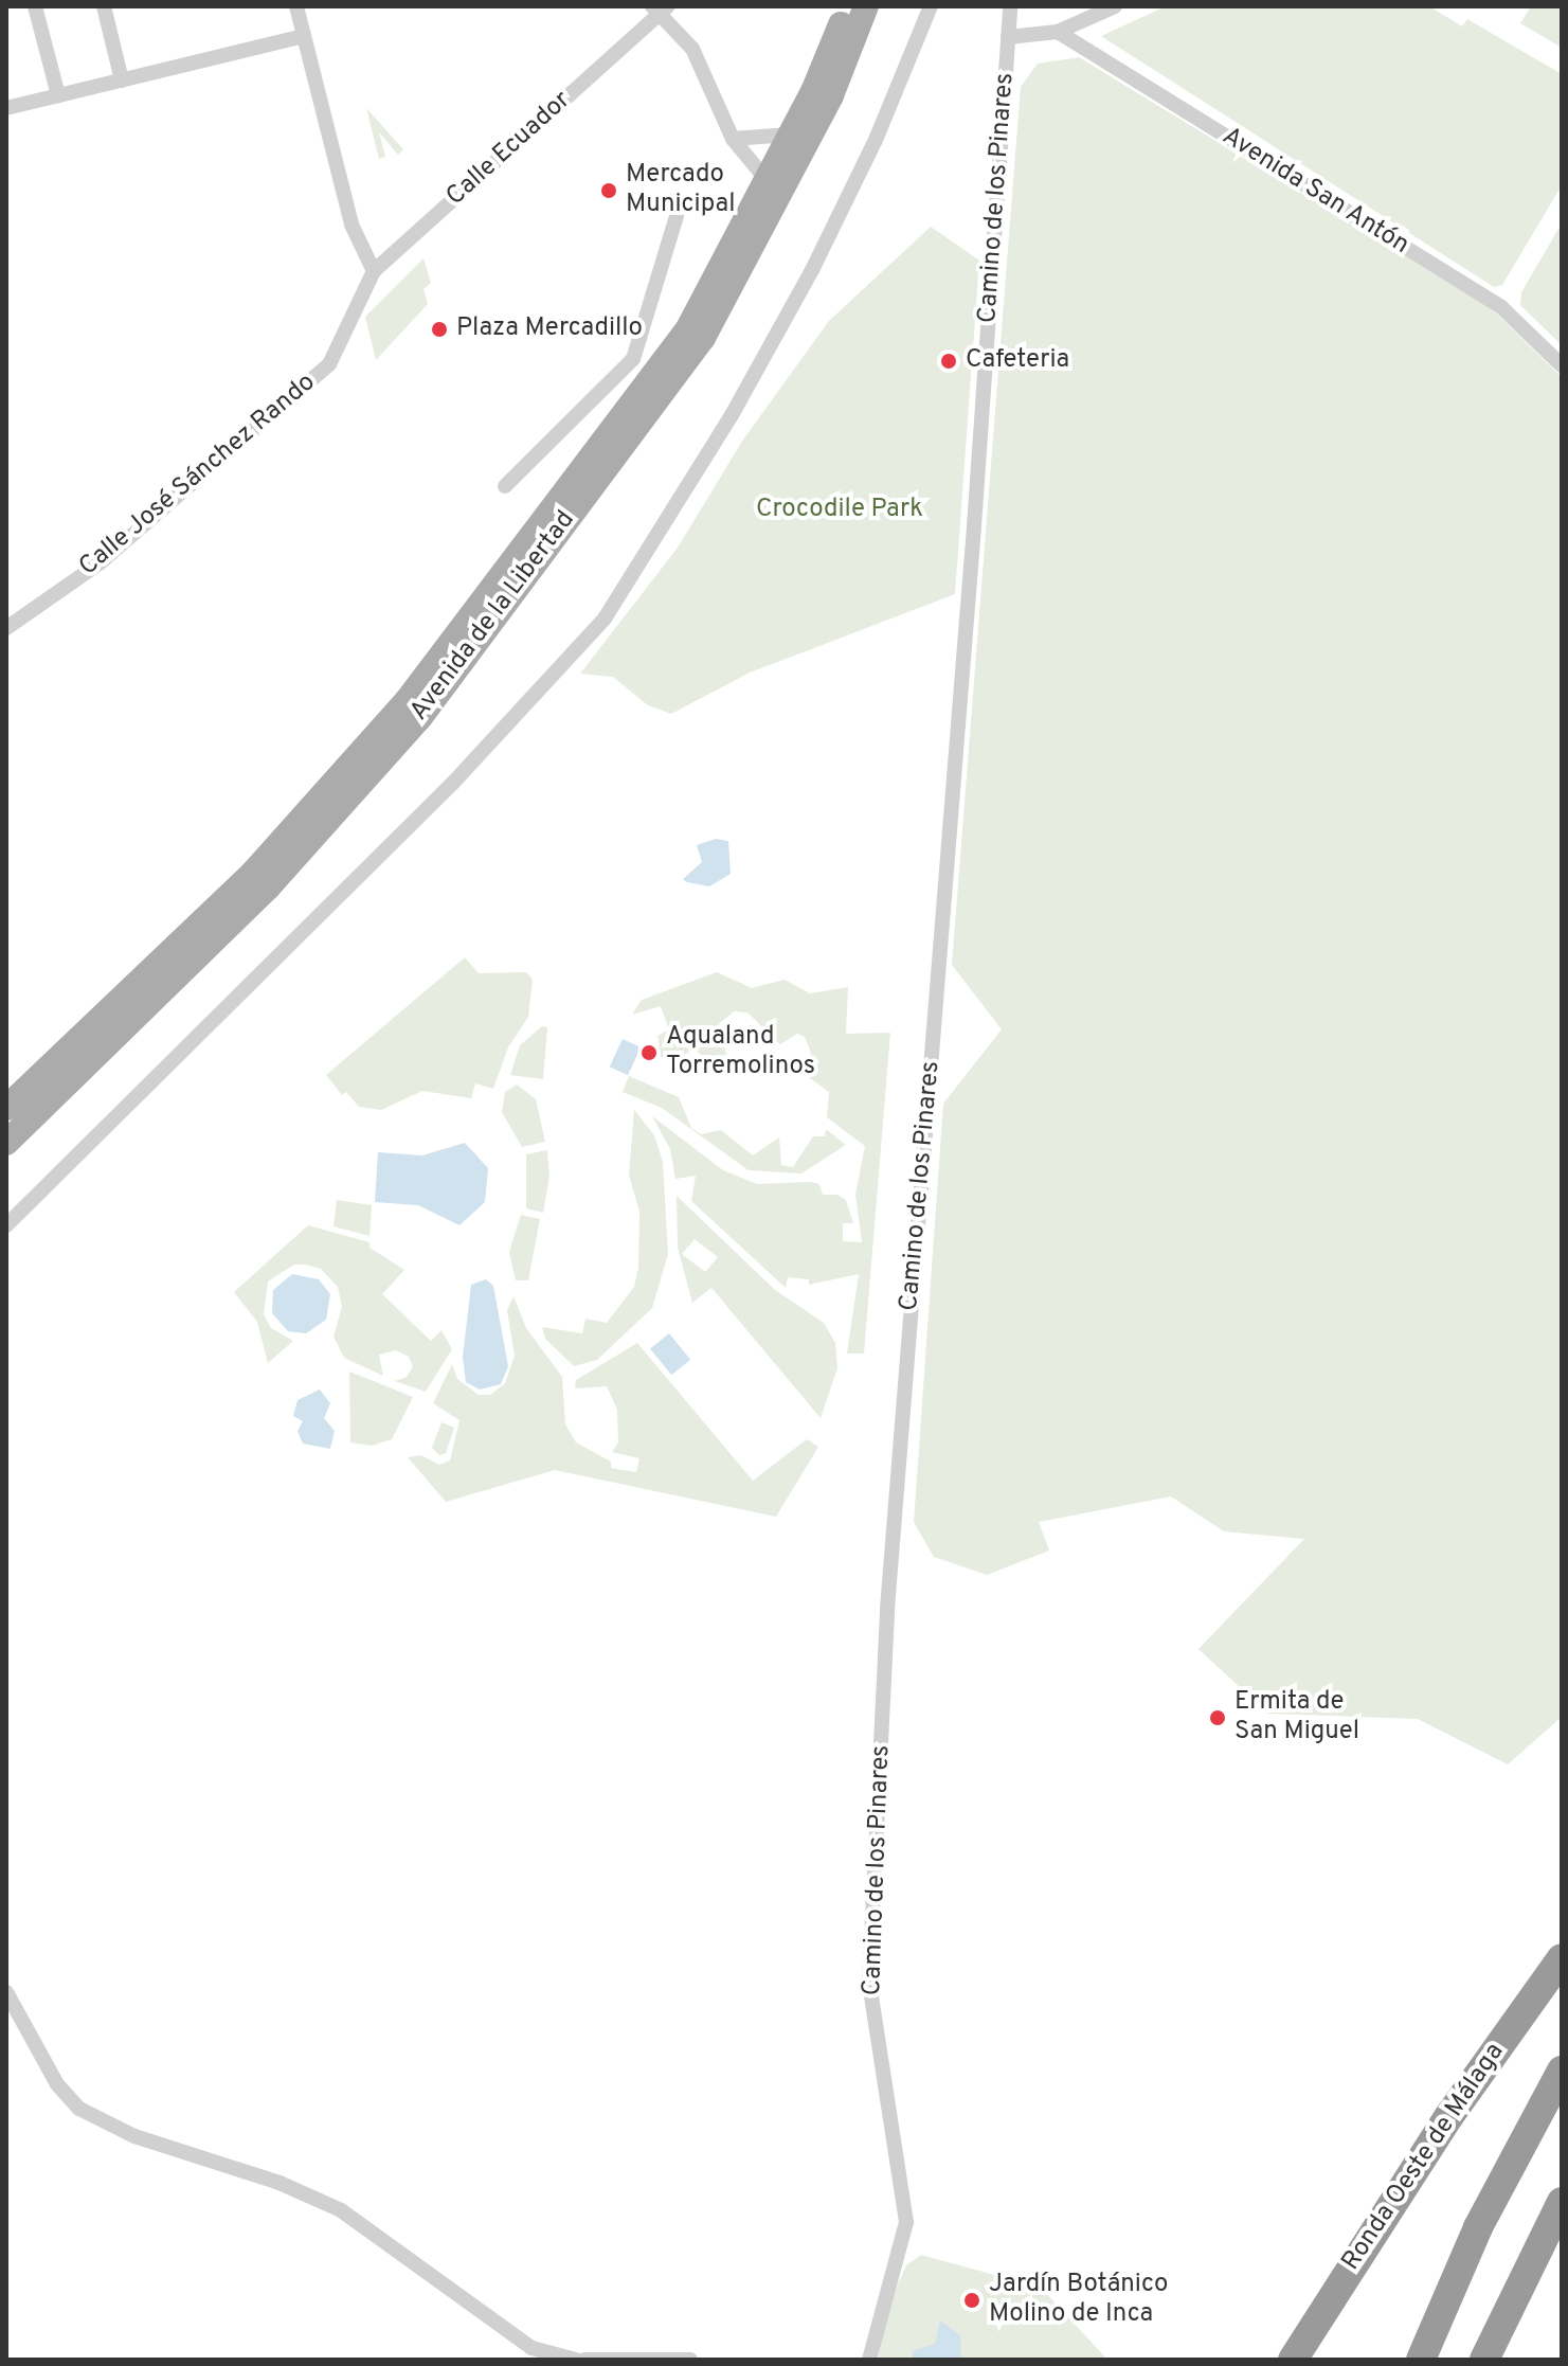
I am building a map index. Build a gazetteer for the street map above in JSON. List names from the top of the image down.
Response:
{
  "streets": {
    "highway": ["Ronda Oeste de Málaga"],
    "main road": ["Avenida de la Libertad"],
    "street": [
      "Calle Ecuador",
      "Avenida San Antón",
      "Camino de los Pinares",
      "Calle José Sánchez Rando"
    ]
  },
  "crossings": [
    ["Calle Ecuador", "Calle José Sánchez Rando"]
  ],
  "parks": ["Crocodile Park"],
  "places": [
    "Mercado Municipal",
    "Plaza Mercadillo",
    "Cafeteria",
    "Aqualand Torremolinos",
    "Ermita de San Miguel",
    "Jardín Botánico Molino de Inca"
  ]
}
